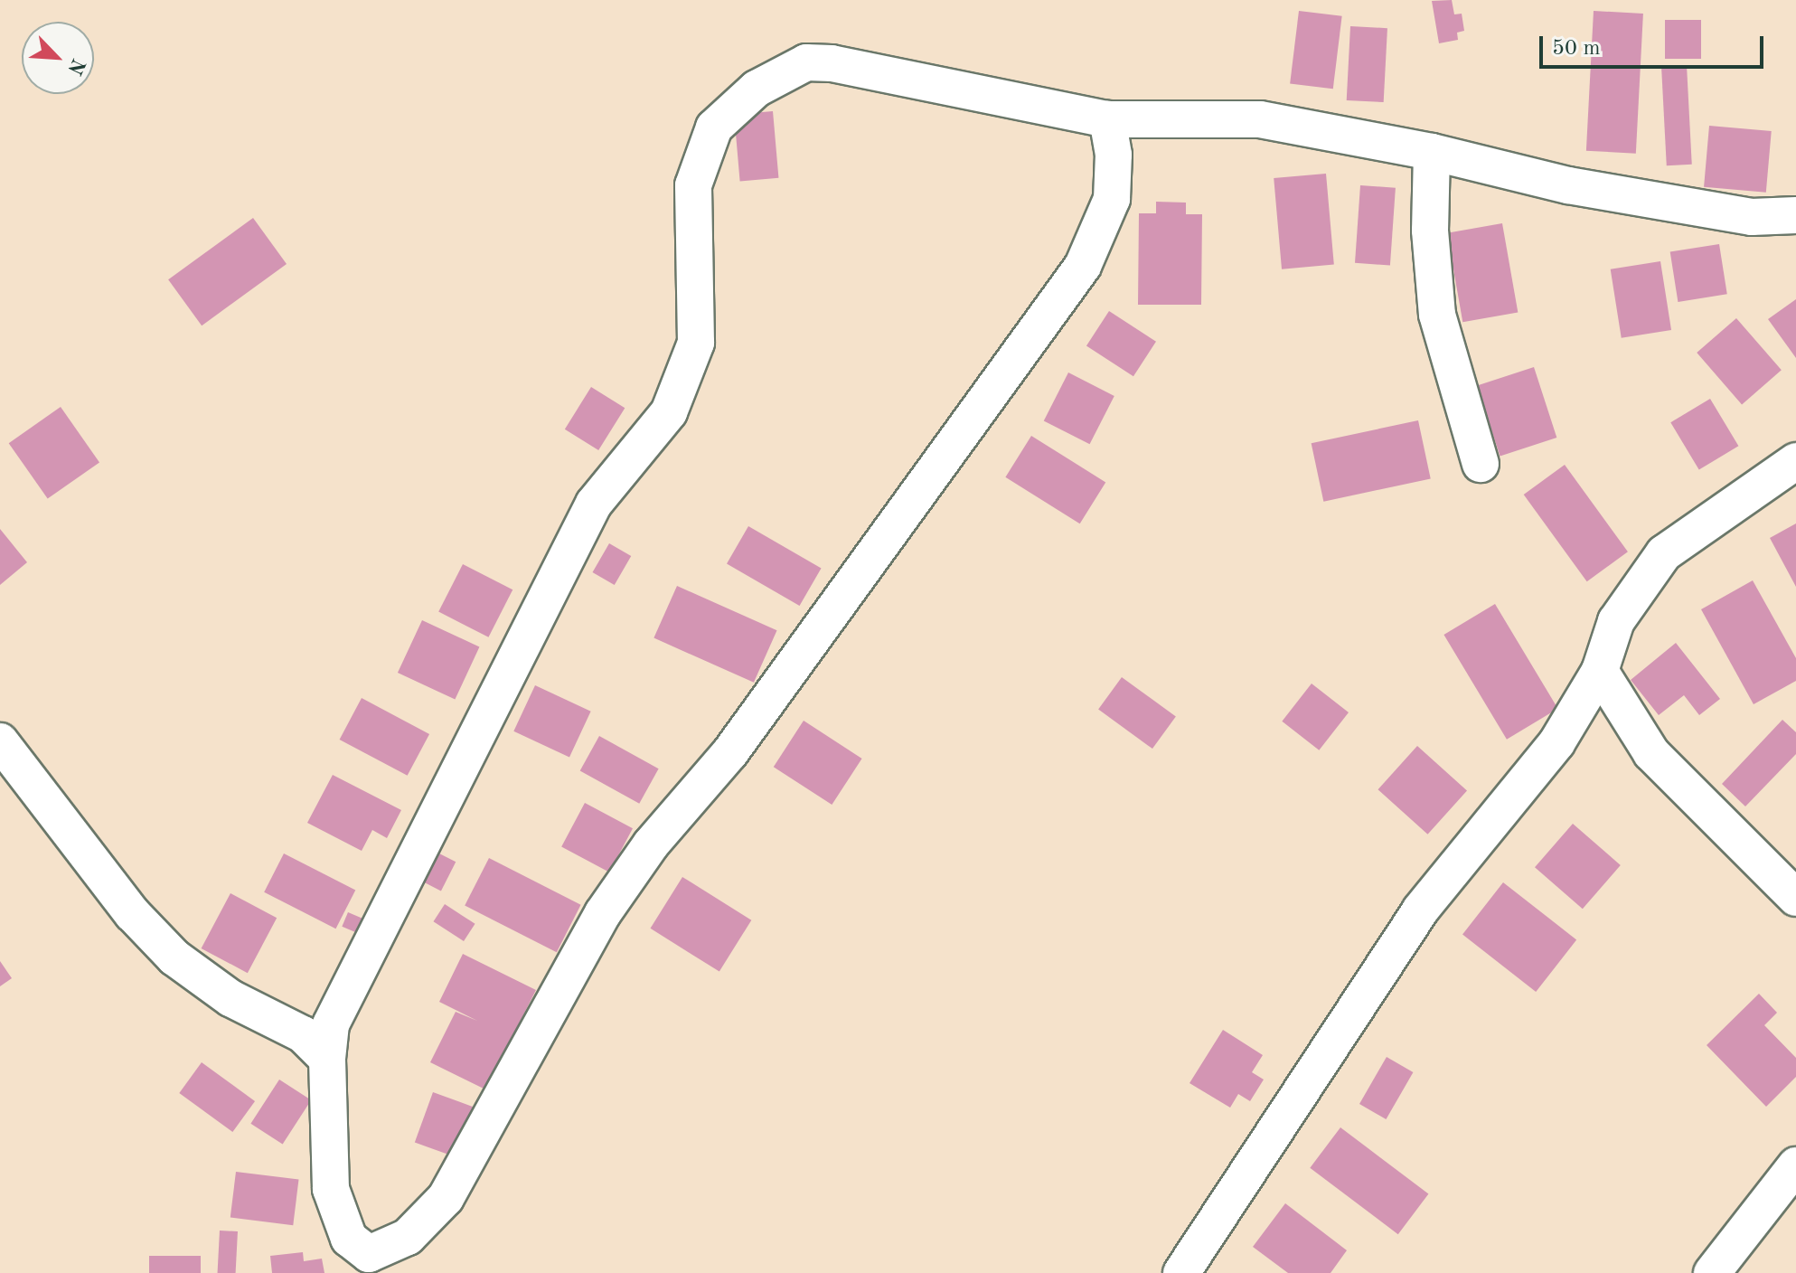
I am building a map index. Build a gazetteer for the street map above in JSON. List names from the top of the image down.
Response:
{
  "scale_bar": "50 m",
  "north": "bottom right"
}
